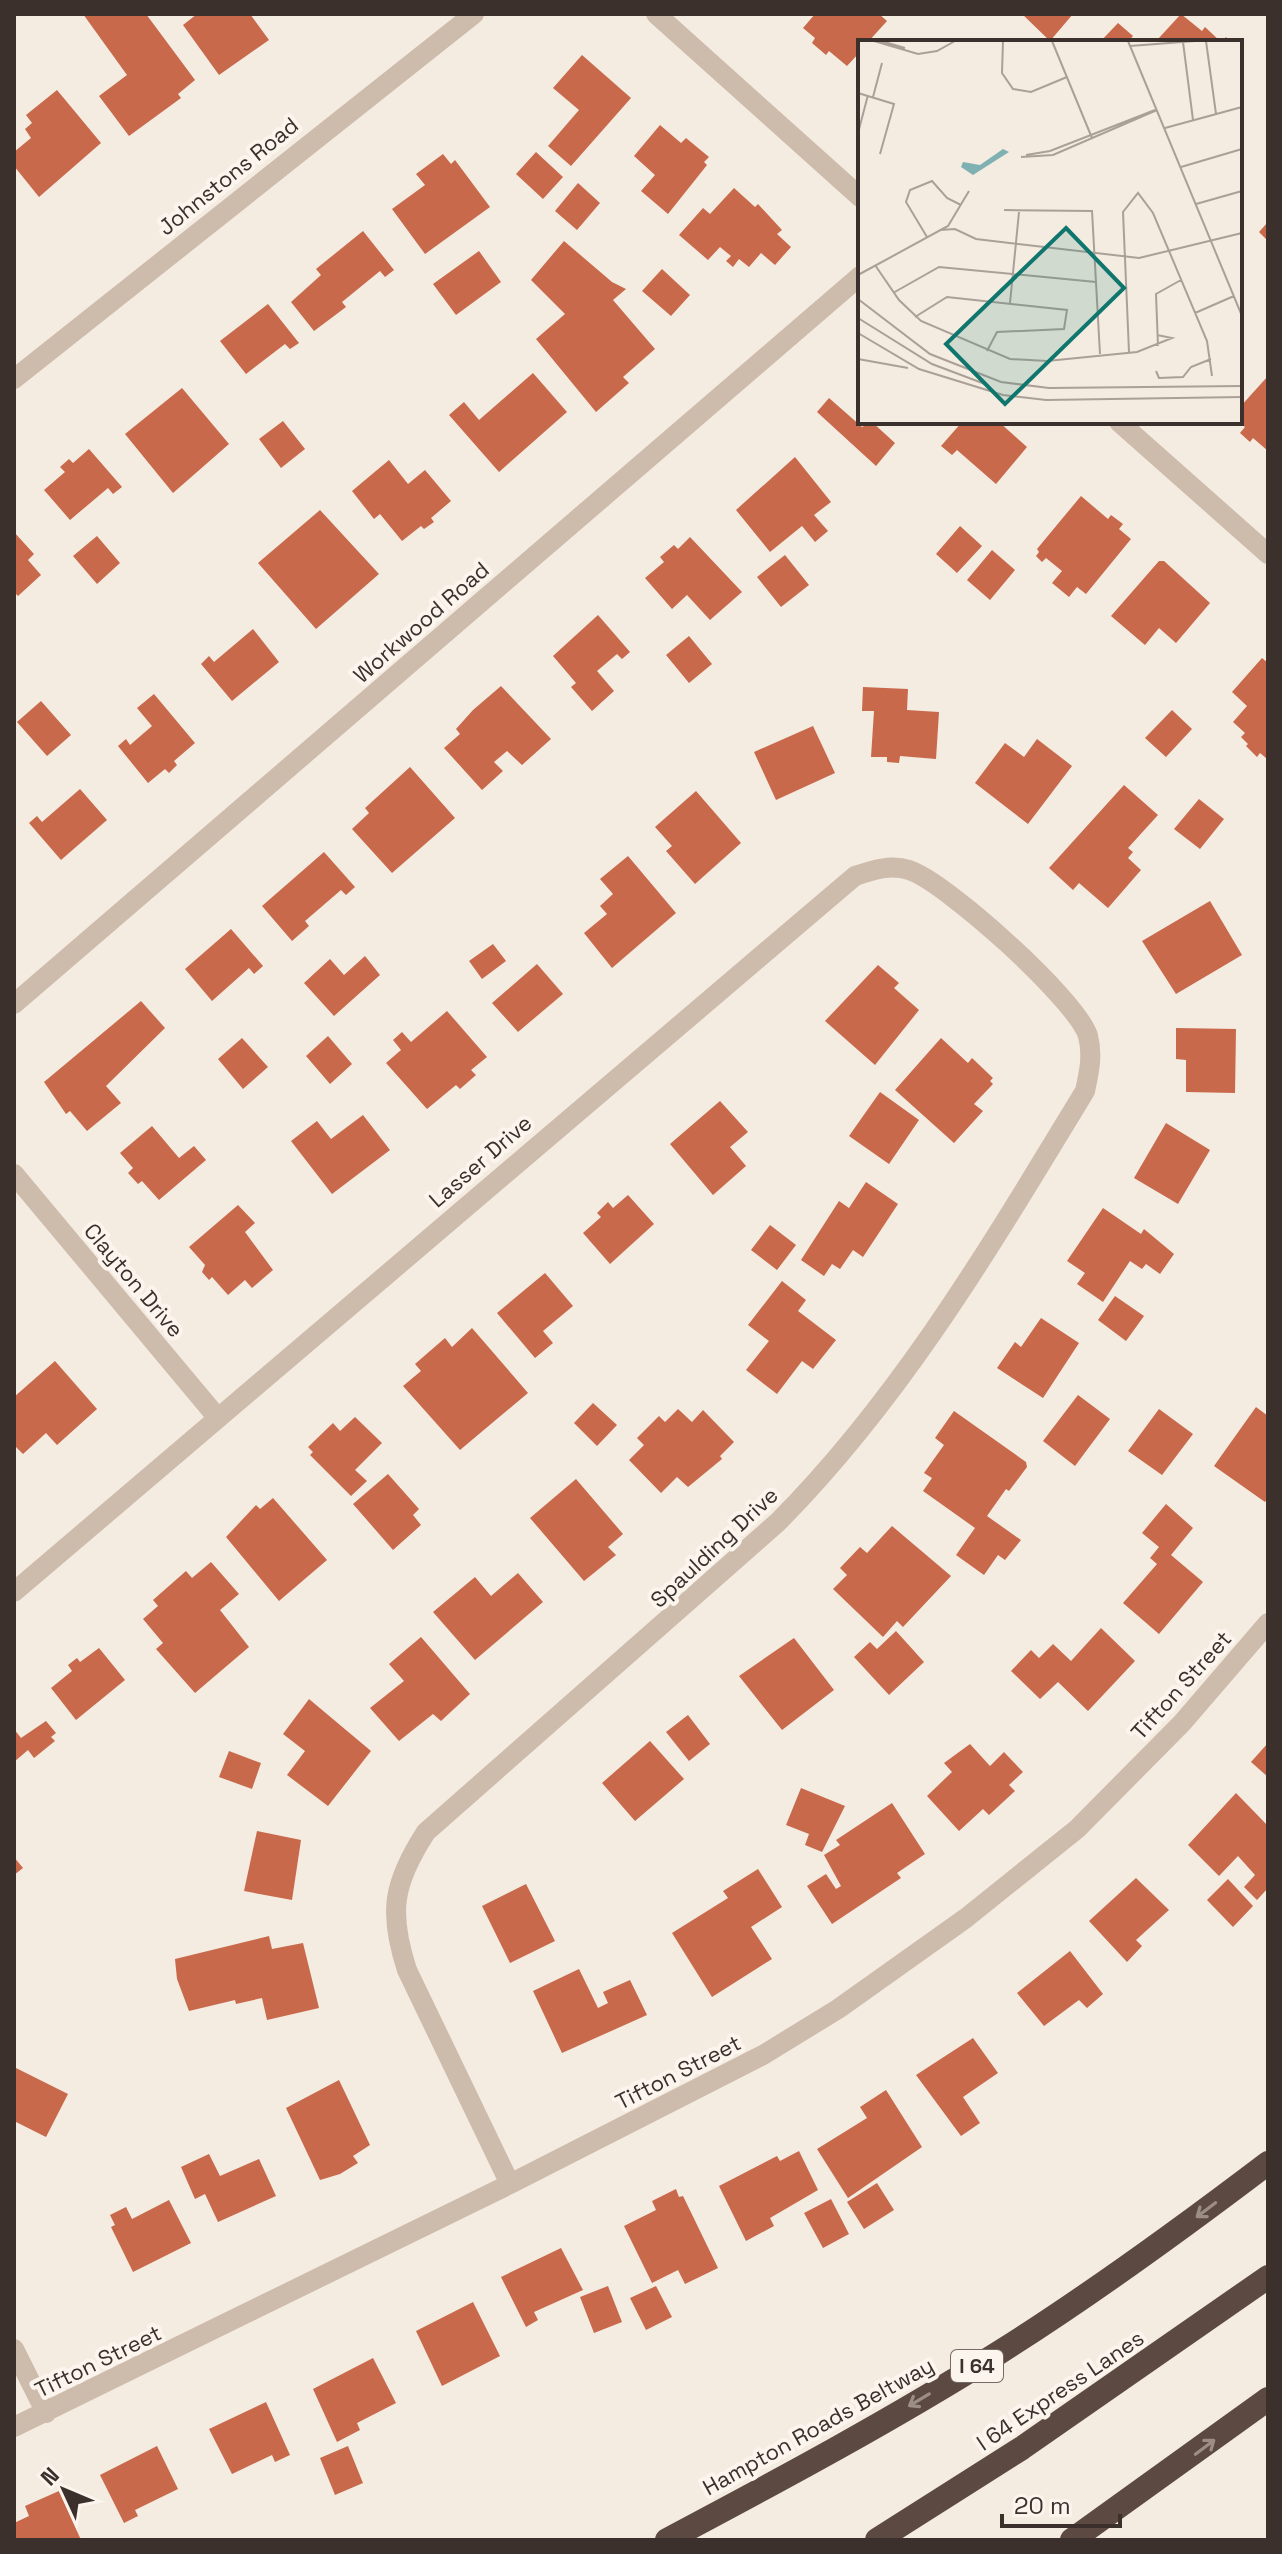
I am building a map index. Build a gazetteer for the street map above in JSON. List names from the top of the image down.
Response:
{
  "streets": {
    "highway": ["I 64", "I 64 Express Lanes", "Hampton Roads Beltway"],
    "street": [
      "Johnstons Road",
      "Workwood Road",
      "Lasser Drive",
      "Clayton Drive",
      "Spaulding Drive",
      "Tifton Street"
    ]
  },
  "crossings": [
    ["Lasser Drive", "Clayton Drive"],
    ["Lasser Drive", "Spaulding Drive"],
    ["Spaulding Drive", "Tifton Street"]
  ],
  "scale_bar": "20 m",
  "north": "top left"
}
